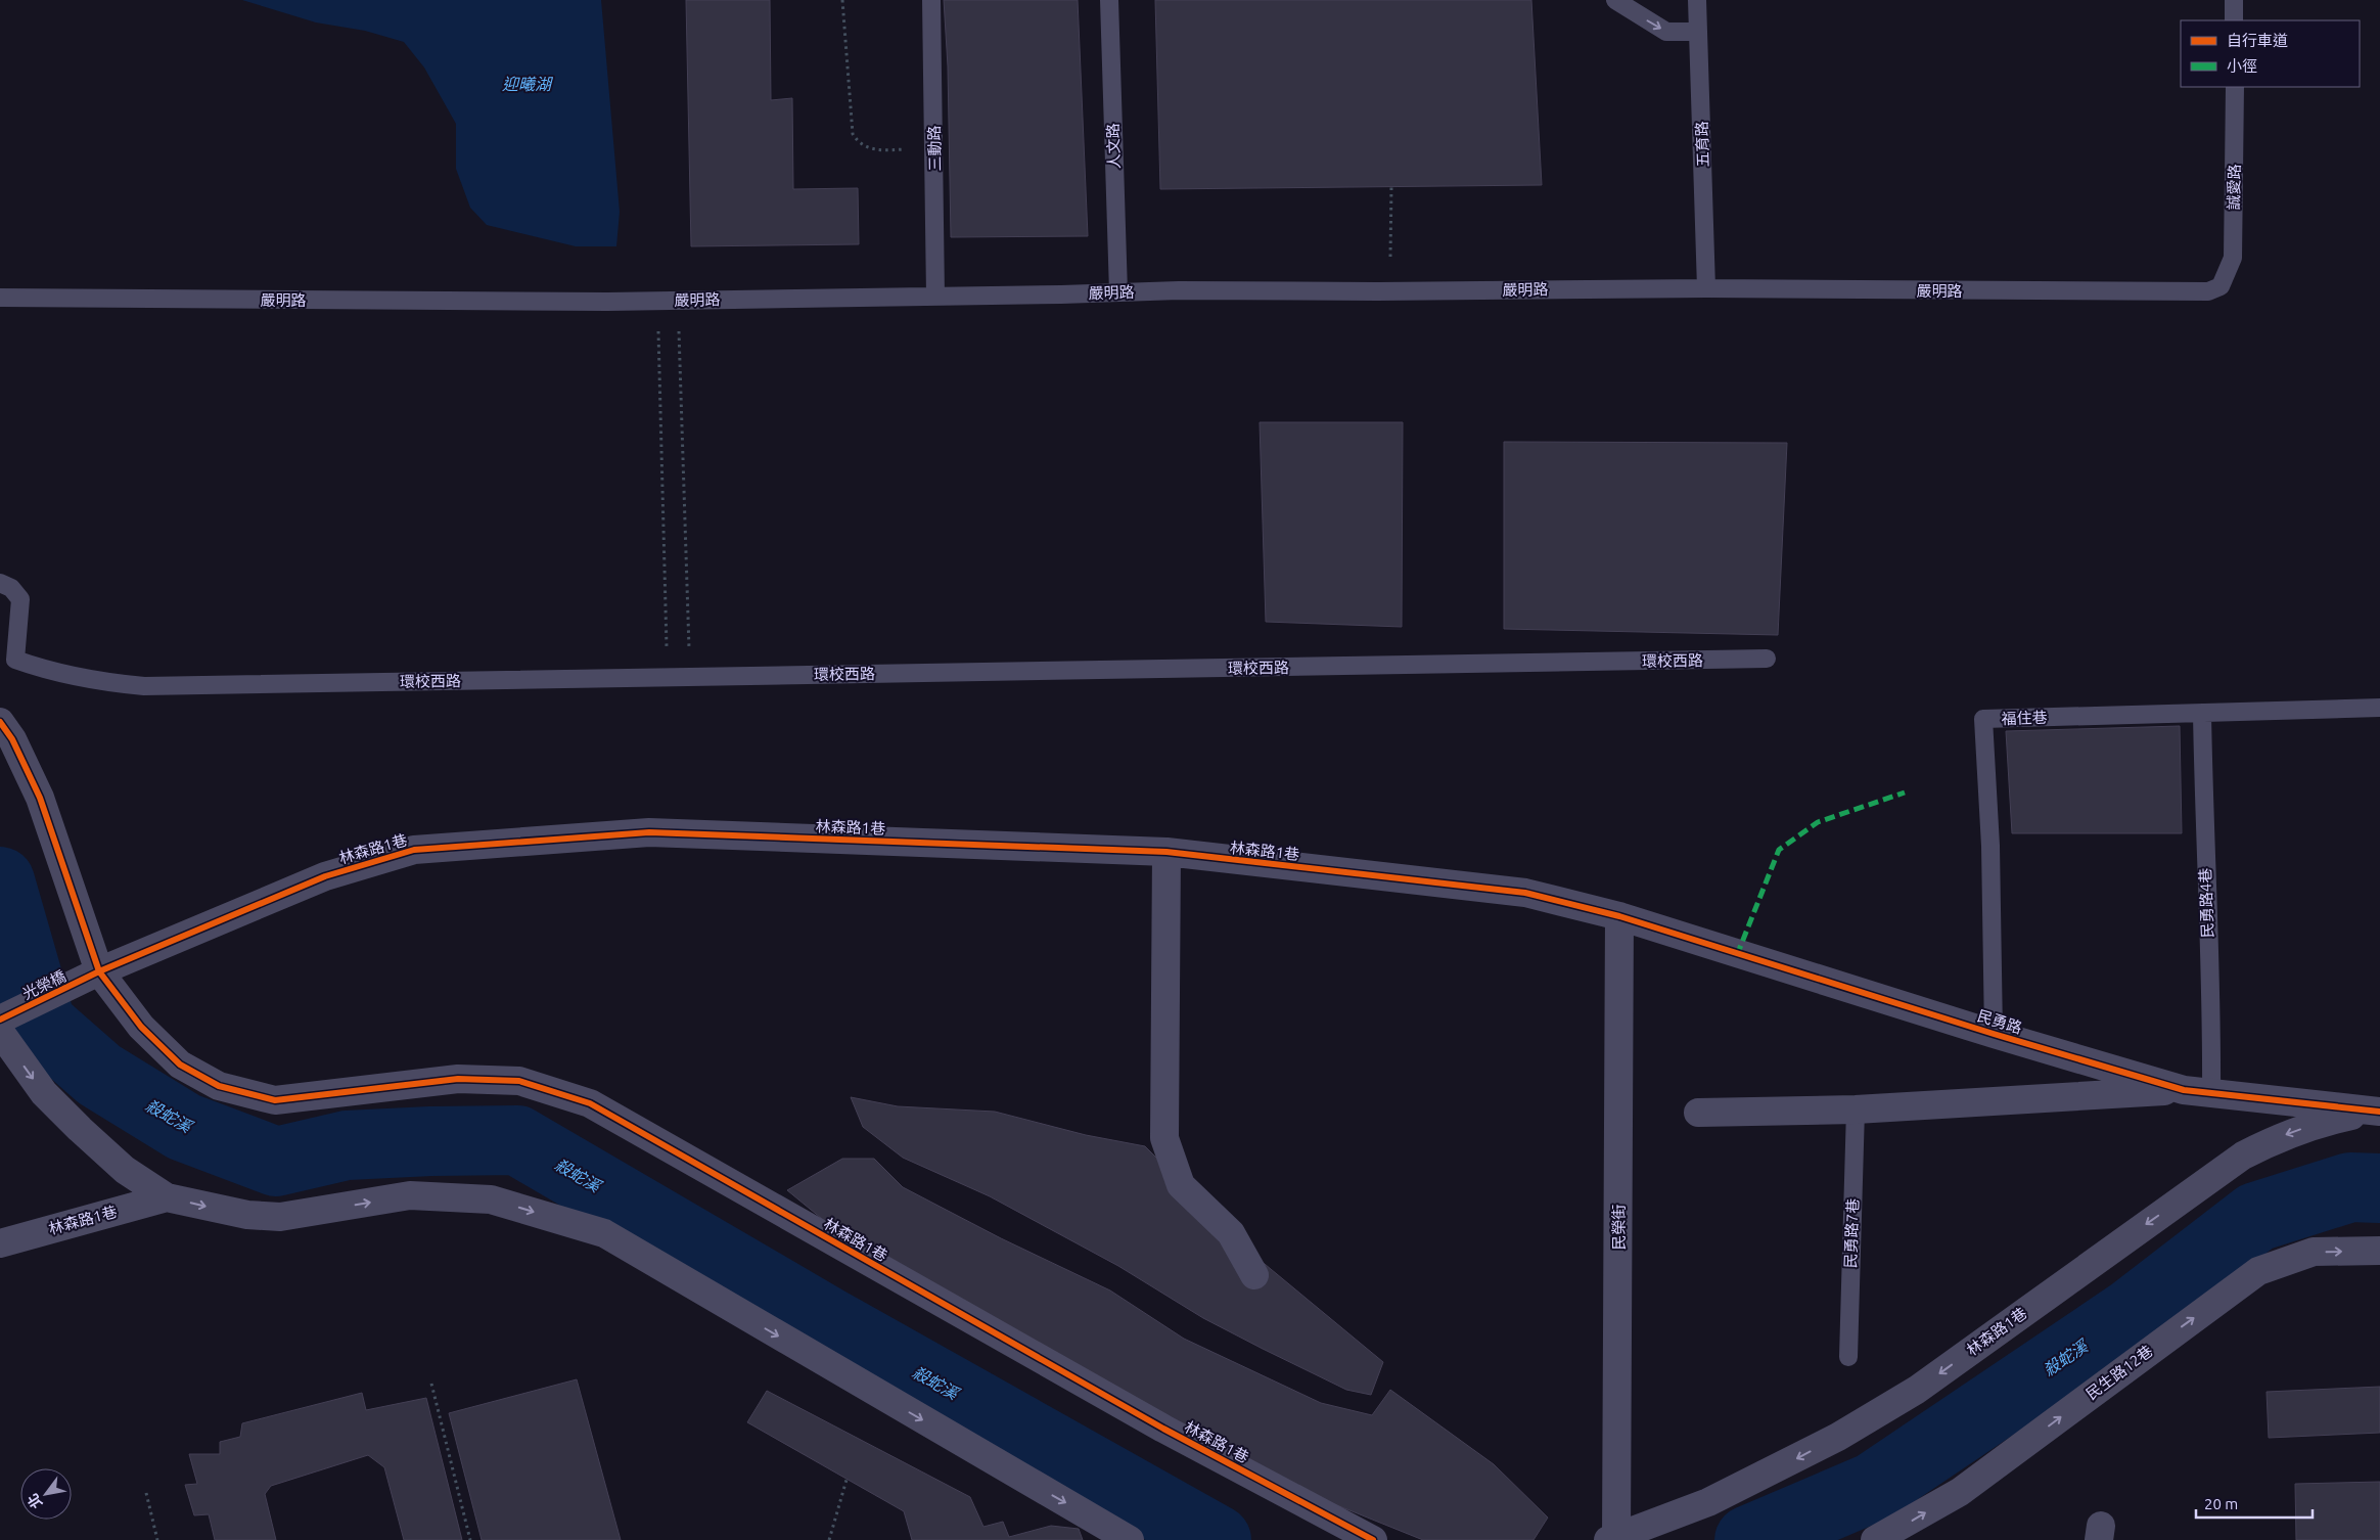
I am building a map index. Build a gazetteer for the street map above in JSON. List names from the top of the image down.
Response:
{
  "streets": {
    "street": [
      "林森路1巷",
      "光榮橋",
      "民勇路",
      "民榮街",
      "民生路12巷"
    ],
    "lane": [
      "五育路",
      "人文路",
      "三動路",
      "誠愛路",
      "嚴明路",
      "環校西路",
      "福住巷",
      "民勇路4巷",
      "民勇路7巷"
    ]
  },
  "crossings": [
    ["五育路", "嚴明路"],
    ["人文路", "嚴明路"],
    ["三動路", "嚴明路"],
    ["誠愛路", "嚴明路"],
    ["福住巷", "民勇路4巷"],
    ["福住巷", "民勇路"],
    ["林森路1巷", "光榮橋"],
    ["林森路1巷", "民勇路"],
    ["林森路1巷", "民榮街"],
    ["民勇路4巷", "民勇路"],
    ["民勇路", "民榮街"],
    ["民勇路", "民勇路7巷"]
  ],
  "one_way": ["民生路12巷"],
  "water": ["迎曦湖", "殺蛇溪"],
  "legend": ["自行車道", "小徑"],
  "scale_bar": "20 m",
  "north": "bottom left"
}
